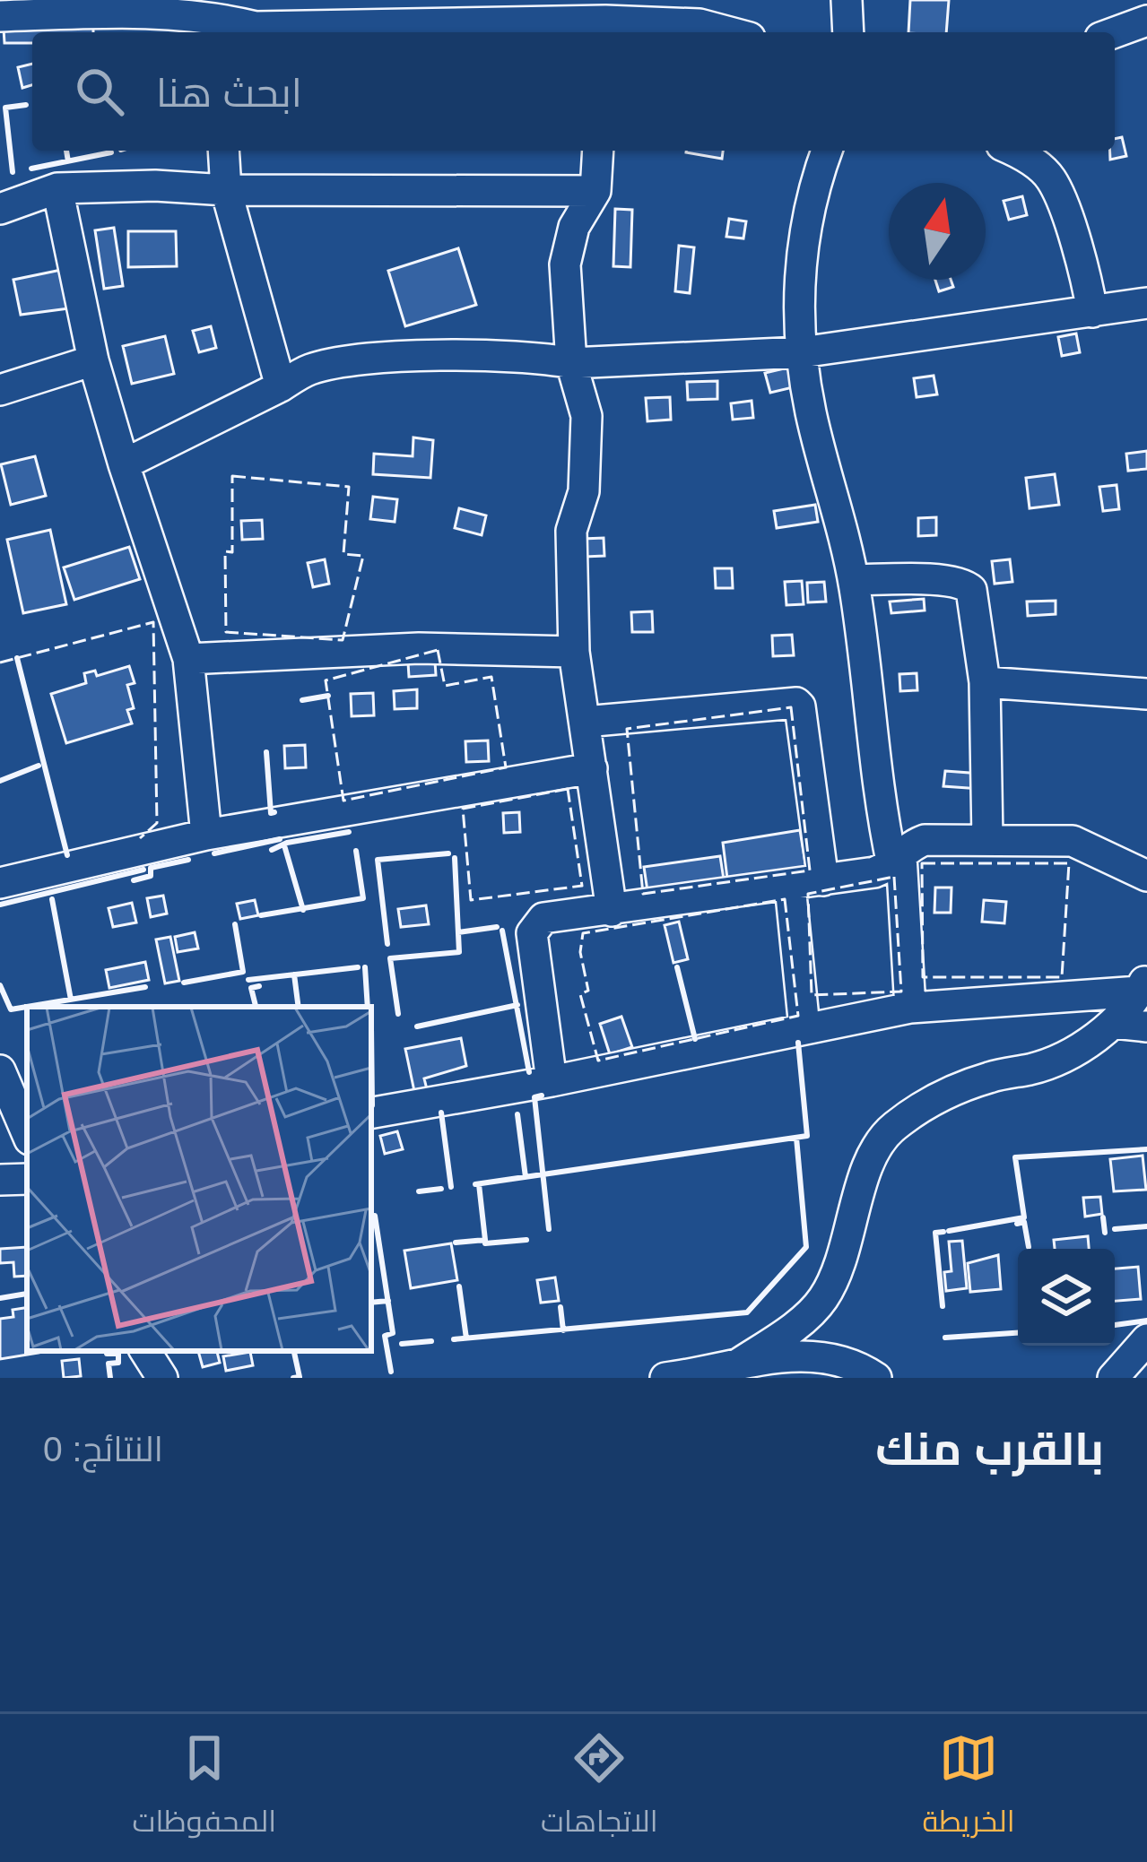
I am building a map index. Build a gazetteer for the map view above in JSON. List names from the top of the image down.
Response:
{
  "north": "top",
  "page": {
    "search": "ابحث هنا",
    "heading": ["بالقرب منك", "النتائج: 0"],
    "nav": ["الخريطة", "الاتجاهات", "المحفوظات"]
  }
}
